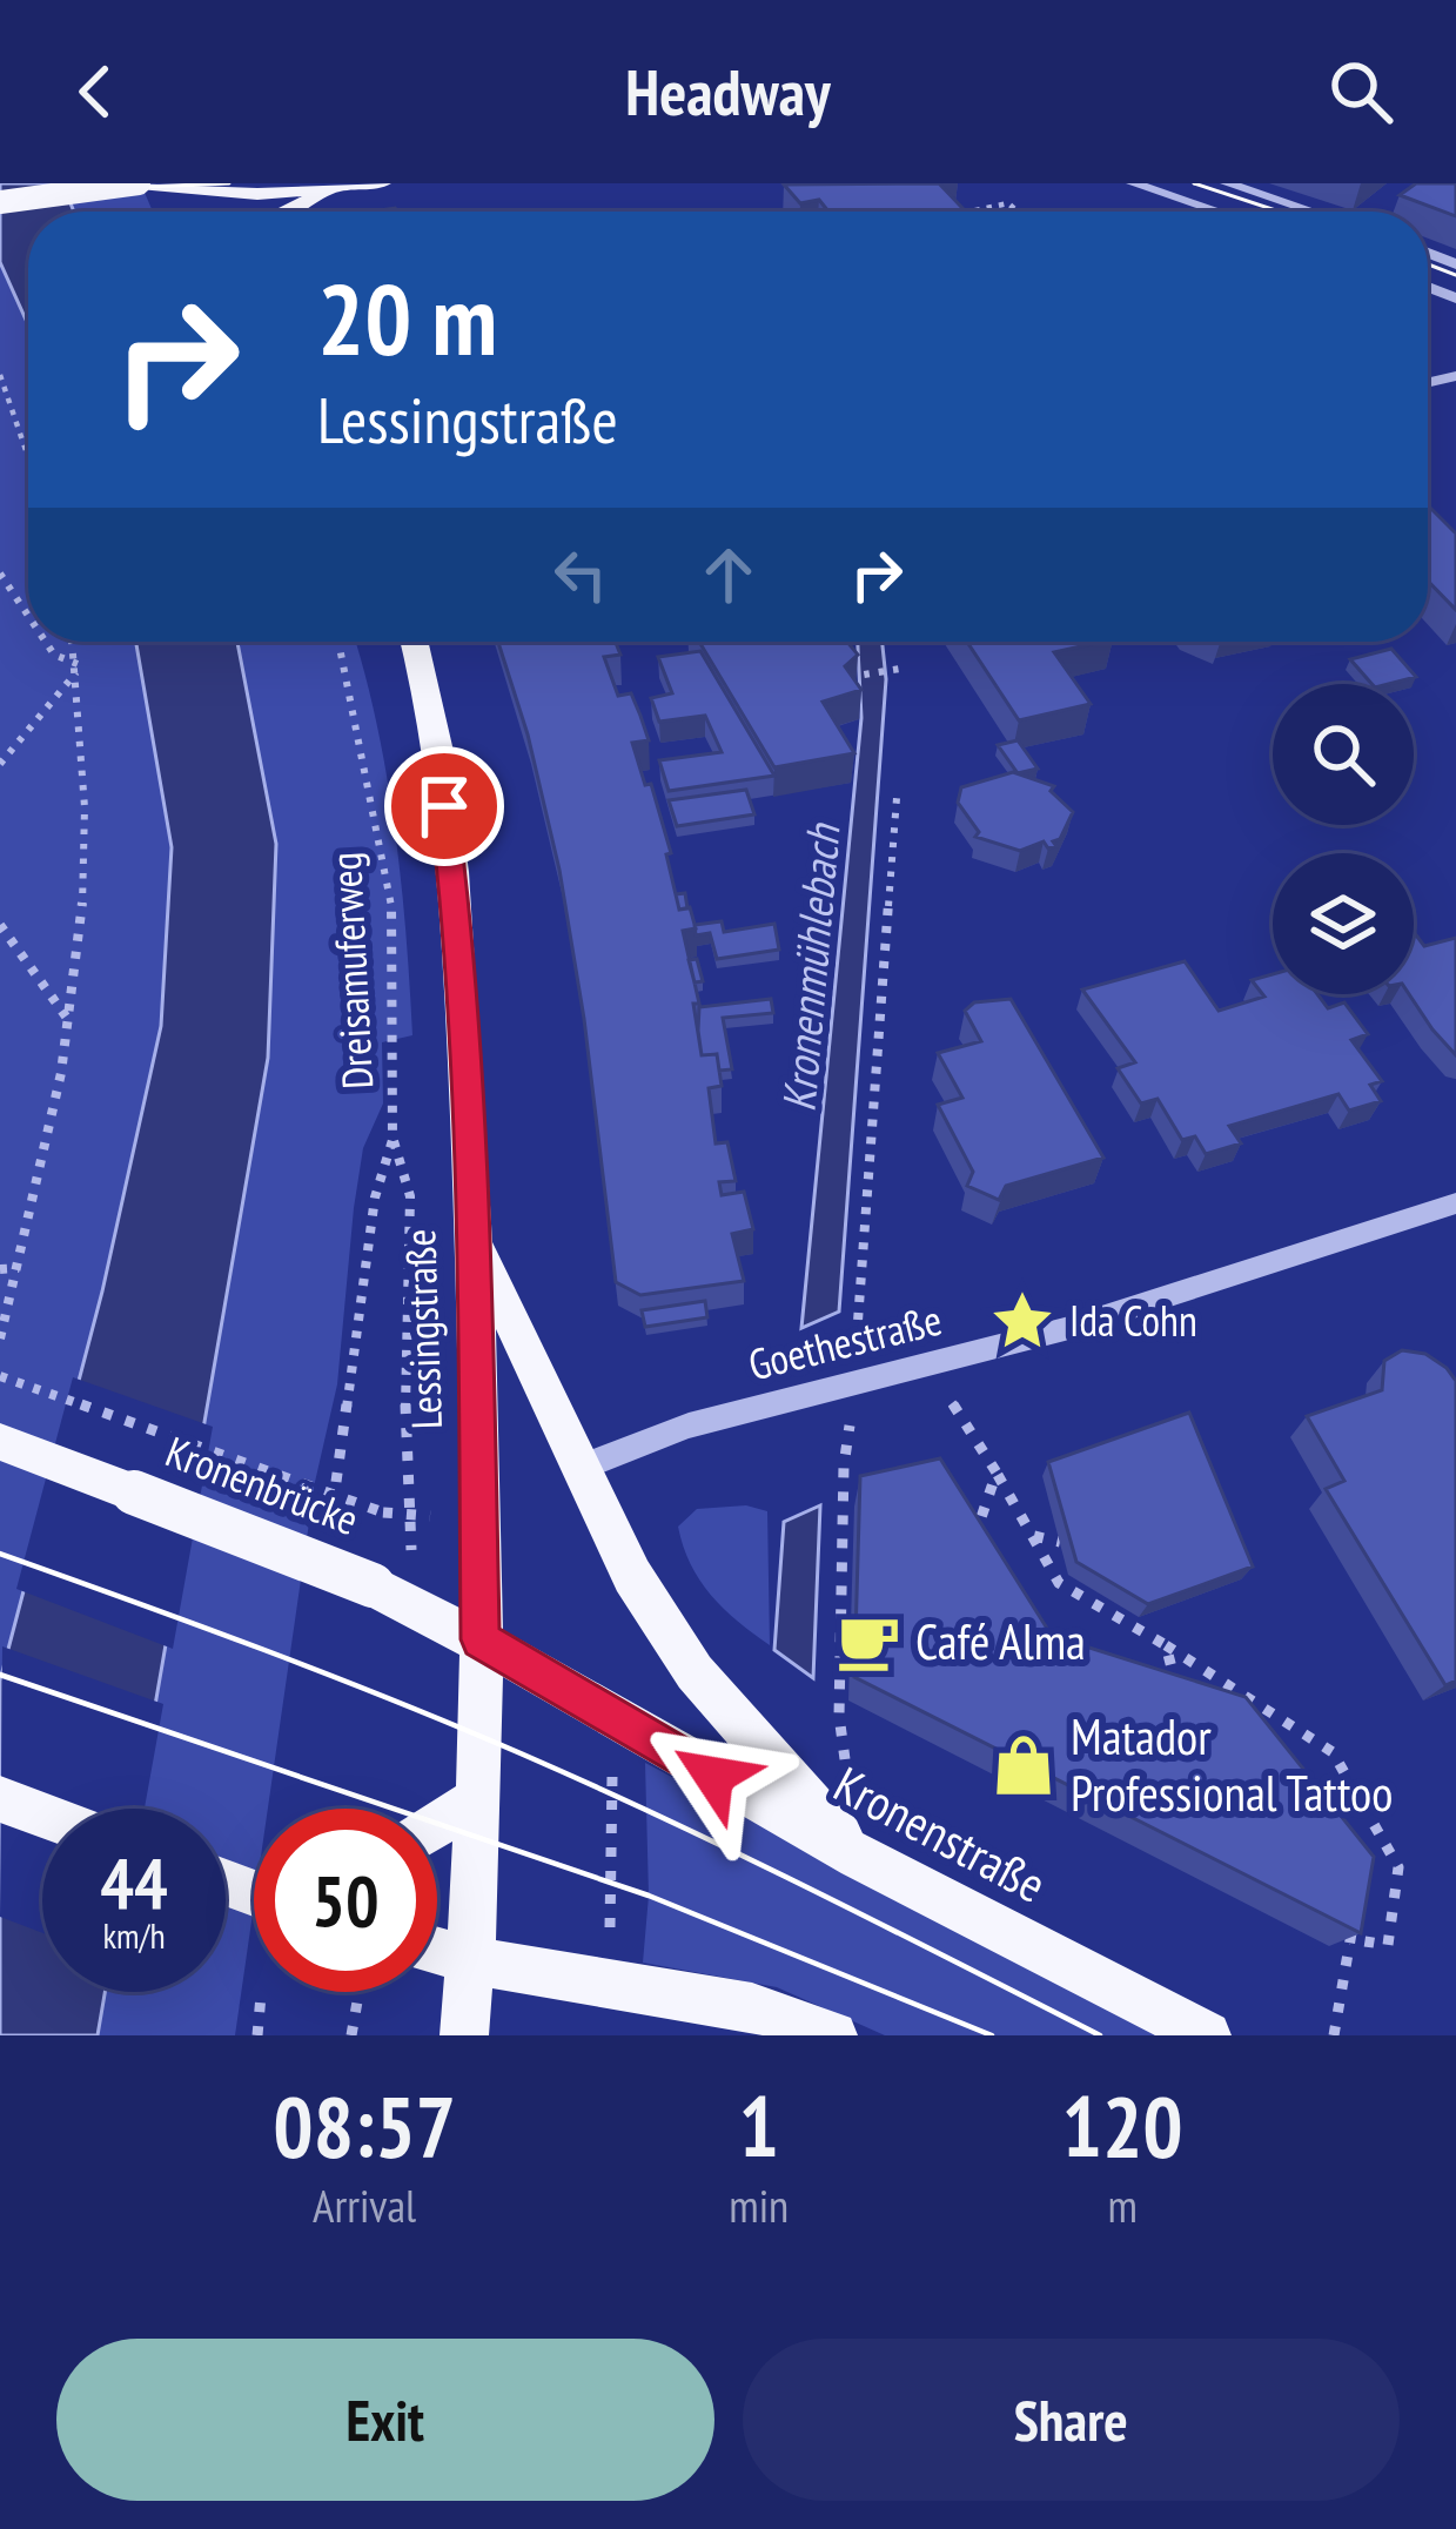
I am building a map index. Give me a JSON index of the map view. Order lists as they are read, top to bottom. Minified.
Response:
{"streets":{"main road":["Lessingstraße","Kronenbrücke","Kronenstraße"],"street":["Goethestraße"],"path":["Dreisamuferweg"]},"crossings":[["Lessingstraße","Kronenbrücke"],["Lessingstraße","Kronenstraße"],["Kronenbrücke","Kronenstraße"]],"water":["Kronenmühlebach"],"places":{"place":["Ida Cohn"],"cafe":["Café Alma"],"shop":["Matador Professional Tattoo"]},"page":{"header":"Headway","turn":["20 m","Lessingstraße"],"speed":"44 km/h","limit":"50","eta":["08:57","Arrival","1","min","120","m"],"buttons":["Exit","Share"]}}
